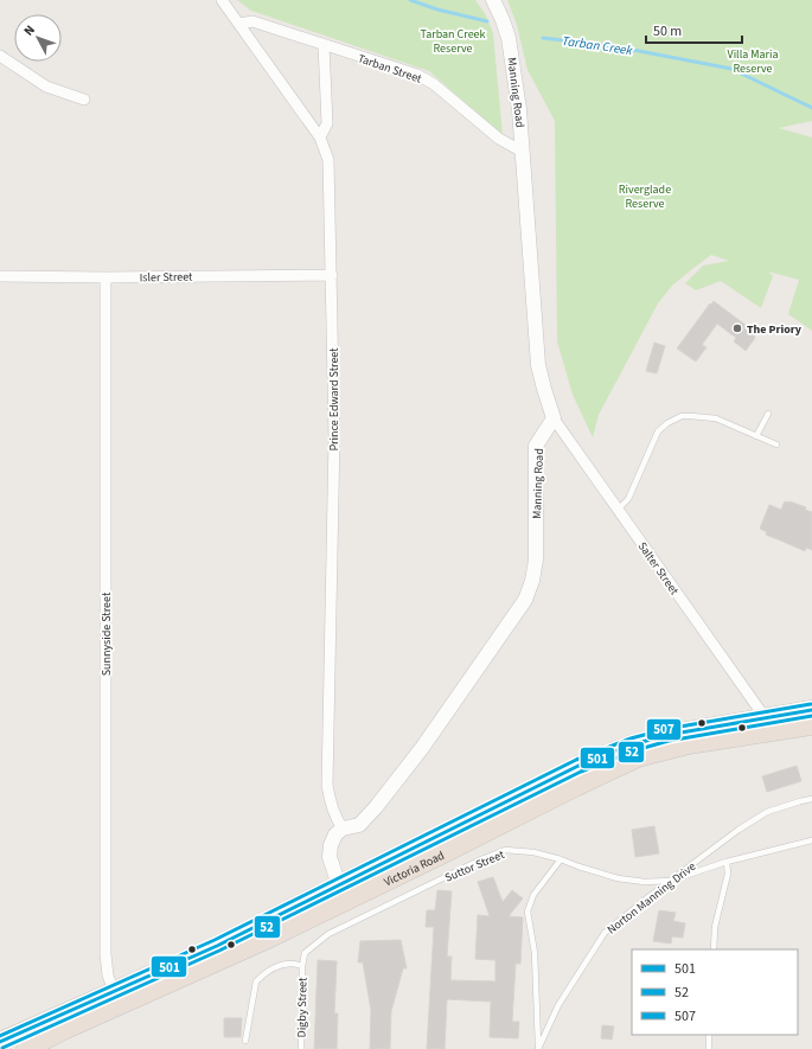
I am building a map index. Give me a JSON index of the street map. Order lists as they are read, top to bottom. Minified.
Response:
{"streets":{"highway":["Victoria Road"],"street":["Tarban Street","Manning Road","Isler Street","Prince Edward Street","Salter Street","Sunnyside Street"],"lane":["Suttor Street","Norton Manning Drive","Digby Street"]},"crossings":[["Tarban Street","Manning Road"],["Tarban Street","Prince Edward Street"],["Manning Road","Prince Edward Street"],["Manning Road","Salter Street"],["Isler Street","Prince Edward Street"],["Isler Street","Sunnyside Street"],["Salter Street","Victoria Road"],["Sunnyside Street","Victoria Road"],["Suttor Street","Norton Manning Drive"],["Suttor Street","Digby Street"]],"water":["Tarban Creek"],"parks":["Tarban Creek Reserve","Villa Maria Reserve","Riverglade Reserve"],"places":["The Priory"],"lines":["transit line 507","transit line 501","transit line 52"],"legend":["501","52","507"],"scale_bar":"50 m","north":"top left"}
